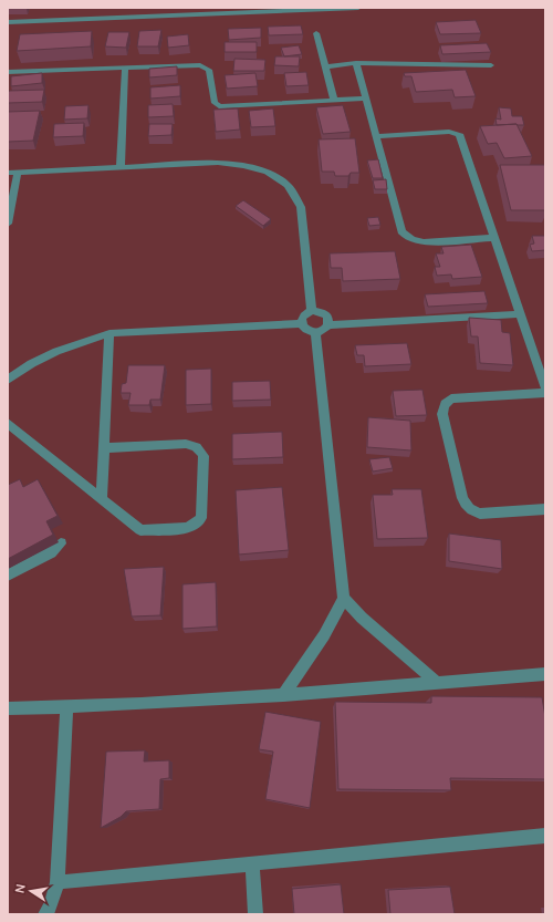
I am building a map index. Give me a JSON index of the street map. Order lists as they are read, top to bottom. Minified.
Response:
{"north":"left"}
